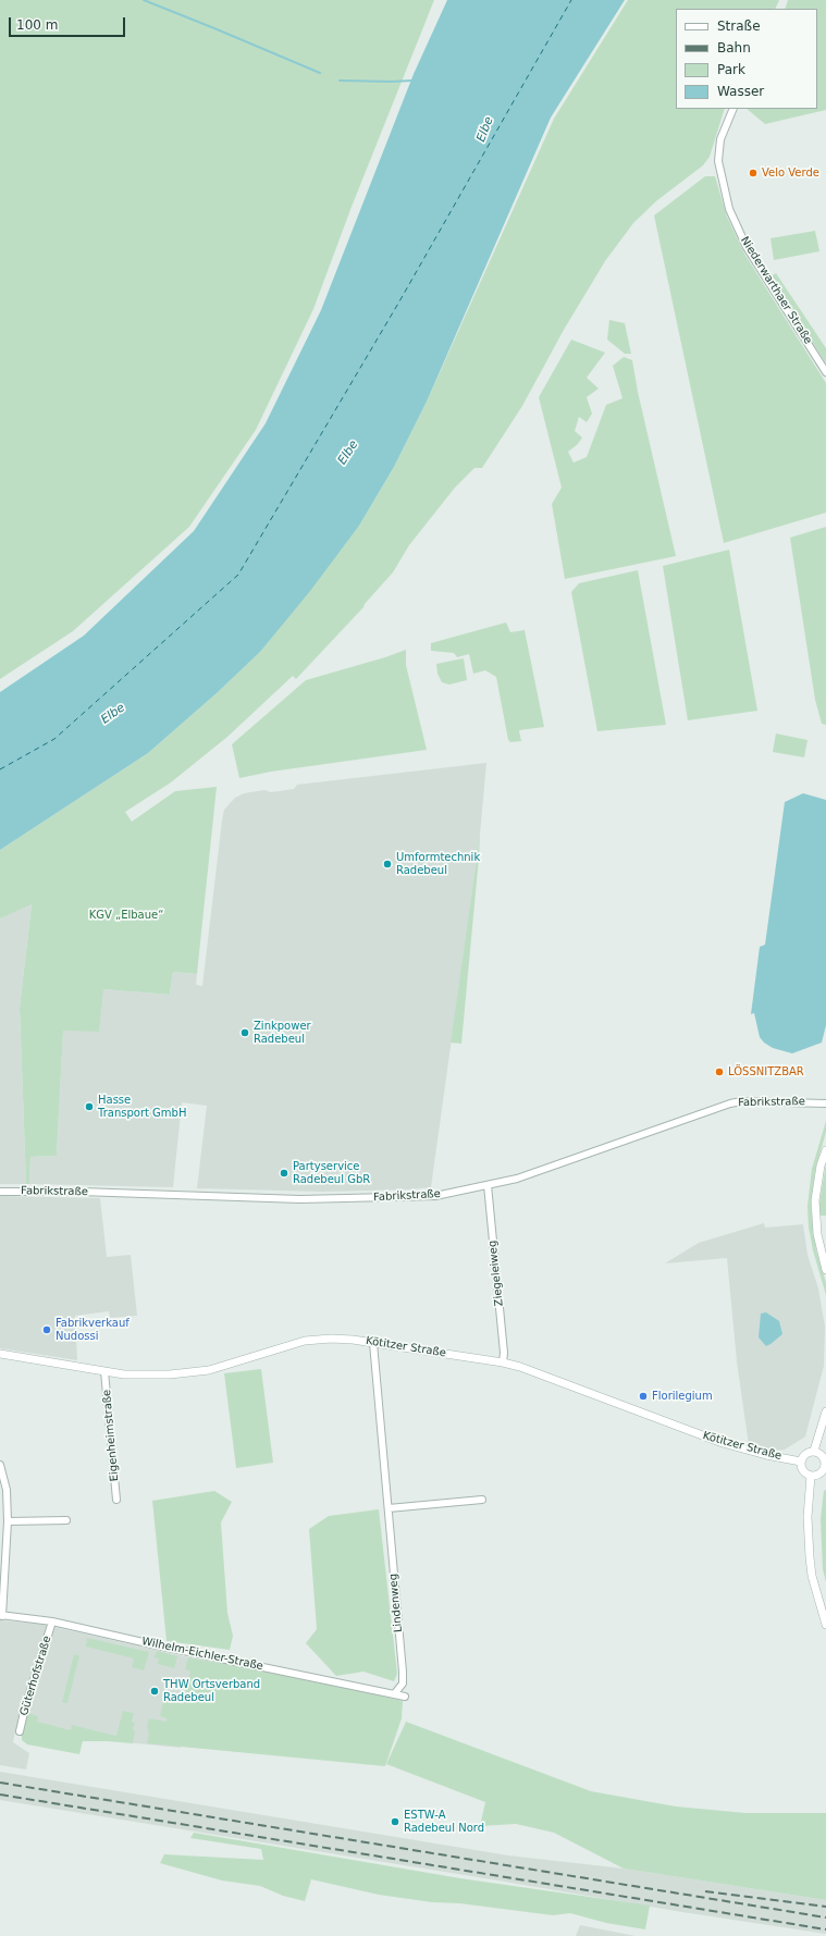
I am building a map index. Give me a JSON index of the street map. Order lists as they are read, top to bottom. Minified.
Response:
{"streets":{"street":["Niederwarthaer Straße","Fabrikstraße","Ziegeleiweg","Kötitzer Straße","Eigenheimstraße","Lindenweg","Wilhelm-Eichler-Straße","Güterhofstraße"]},"crossings":[["Fabrikstraße","Ziegeleiweg"],["Ziegeleiweg","Kötitzer Straße"],["Kötitzer Straße","Eigenheimstraße"],["Kötitzer Straße","Lindenweg"],["Lindenweg","Wilhelm-Eichler-Straße"],["Wilhelm-Eichler-Straße","Güterhofstraße"]],"water":["Elbe"],"parks":["KGV „Elbaue“"],"places":["Velo Verde","Umformtechnik Radebeul","Zinkpower Radebeul","LÖSSNITZBAR","Hasse Transport GmbH","Partyservice Radebeul GbR","Fabrikverkauf Nudossi","Florilegium","THW Ortsverband Radebeul","ESTW-A Radebeul Nord"],"legend":["Straße","Bahn","Park","Wasser"],"scale_bar":"100 m"}
